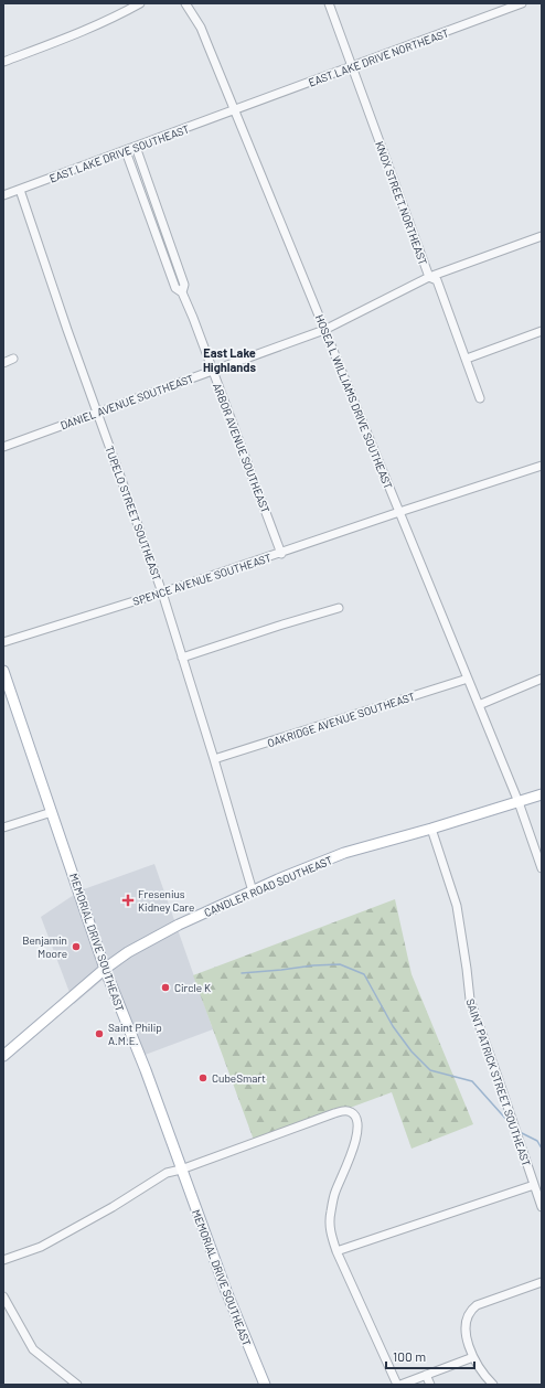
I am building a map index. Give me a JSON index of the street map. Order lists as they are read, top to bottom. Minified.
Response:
{"streets":{"main road":["CANDLER ROAD SOUTHEAST","MEMORIAL DRIVE SOUTHEAST"],"street":["EAST LAKE DRIVE NORTHEAST","EAST LAKE DRIVE SOUTHEAST","KNOX STREET NORTHEAST","DANIEL AVENUE SOUTHEAST","HOSEA L WILLIAMS DRIVE SOUTHEAST","ARBOR AVENUE SOUTHEAST","TUPELO STREET SOUTHEAST","SPENCE AVENUE SOUTHEAST","OAKRIDGE AVENUE SOUTHEAST","SAINT PATRICK STREET SOUTHEAST"]},"crossings":[["EAST LAKE DRIVE NORTHEAST","EAST LAKE DRIVE SOUTHEAST"],["EAST LAKE DRIVE NORTHEAST","KNOX STREET NORTHEAST"],["EAST LAKE DRIVE NORTHEAST","HOSEA L WILLIAMS DRIVE SOUTHEAST"],["EAST LAKE DRIVE SOUTHEAST","HOSEA L WILLIAMS DRIVE SOUTHEAST"],["EAST LAKE DRIVE SOUTHEAST","ARBOR AVENUE SOUTHEAST"],["EAST LAKE DRIVE SOUTHEAST","TUPELO STREET SOUTHEAST"],["KNOX STREET NORTHEAST","DANIEL AVENUE SOUTHEAST"],["DANIEL AVENUE SOUTHEAST","HOSEA L WILLIAMS DRIVE SOUTHEAST"],["DANIEL AVENUE SOUTHEAST","ARBOR AVENUE SOUTHEAST"],["DANIEL AVENUE SOUTHEAST","TUPELO STREET SOUTHEAST"],["HOSEA L WILLIAMS DRIVE SOUTHEAST","SPENCE AVENUE SOUTHEAST"],["HOSEA L WILLIAMS DRIVE SOUTHEAST","OAKRIDGE AVENUE SOUTHEAST"],["HOSEA L WILLIAMS DRIVE SOUTHEAST","CANDLER ROAD SOUTHEAST"],["ARBOR AVENUE SOUTHEAST","SPENCE AVENUE SOUTHEAST"],["TUPELO STREET SOUTHEAST","SPENCE AVENUE SOUTHEAST"],["TUPELO STREET SOUTHEAST","OAKRIDGE AVENUE SOUTHEAST"],["TUPELO STREET SOUTHEAST","CANDLER ROAD SOUTHEAST"],["CANDLER ROAD SOUTHEAST","MEMORIAL DRIVE SOUTHEAST"],["CANDLER ROAD SOUTHEAST","SAINT PATRICK STREET SOUTHEAST"]],"districts":["East Lake Highlands"],"places":{"health":["Fresenius Kidney Care"],"other":["Benjamin Moore","Circle K","Saint Philip A.M.E.","CubeSmart"]},"scale_bar":"100 m"}
